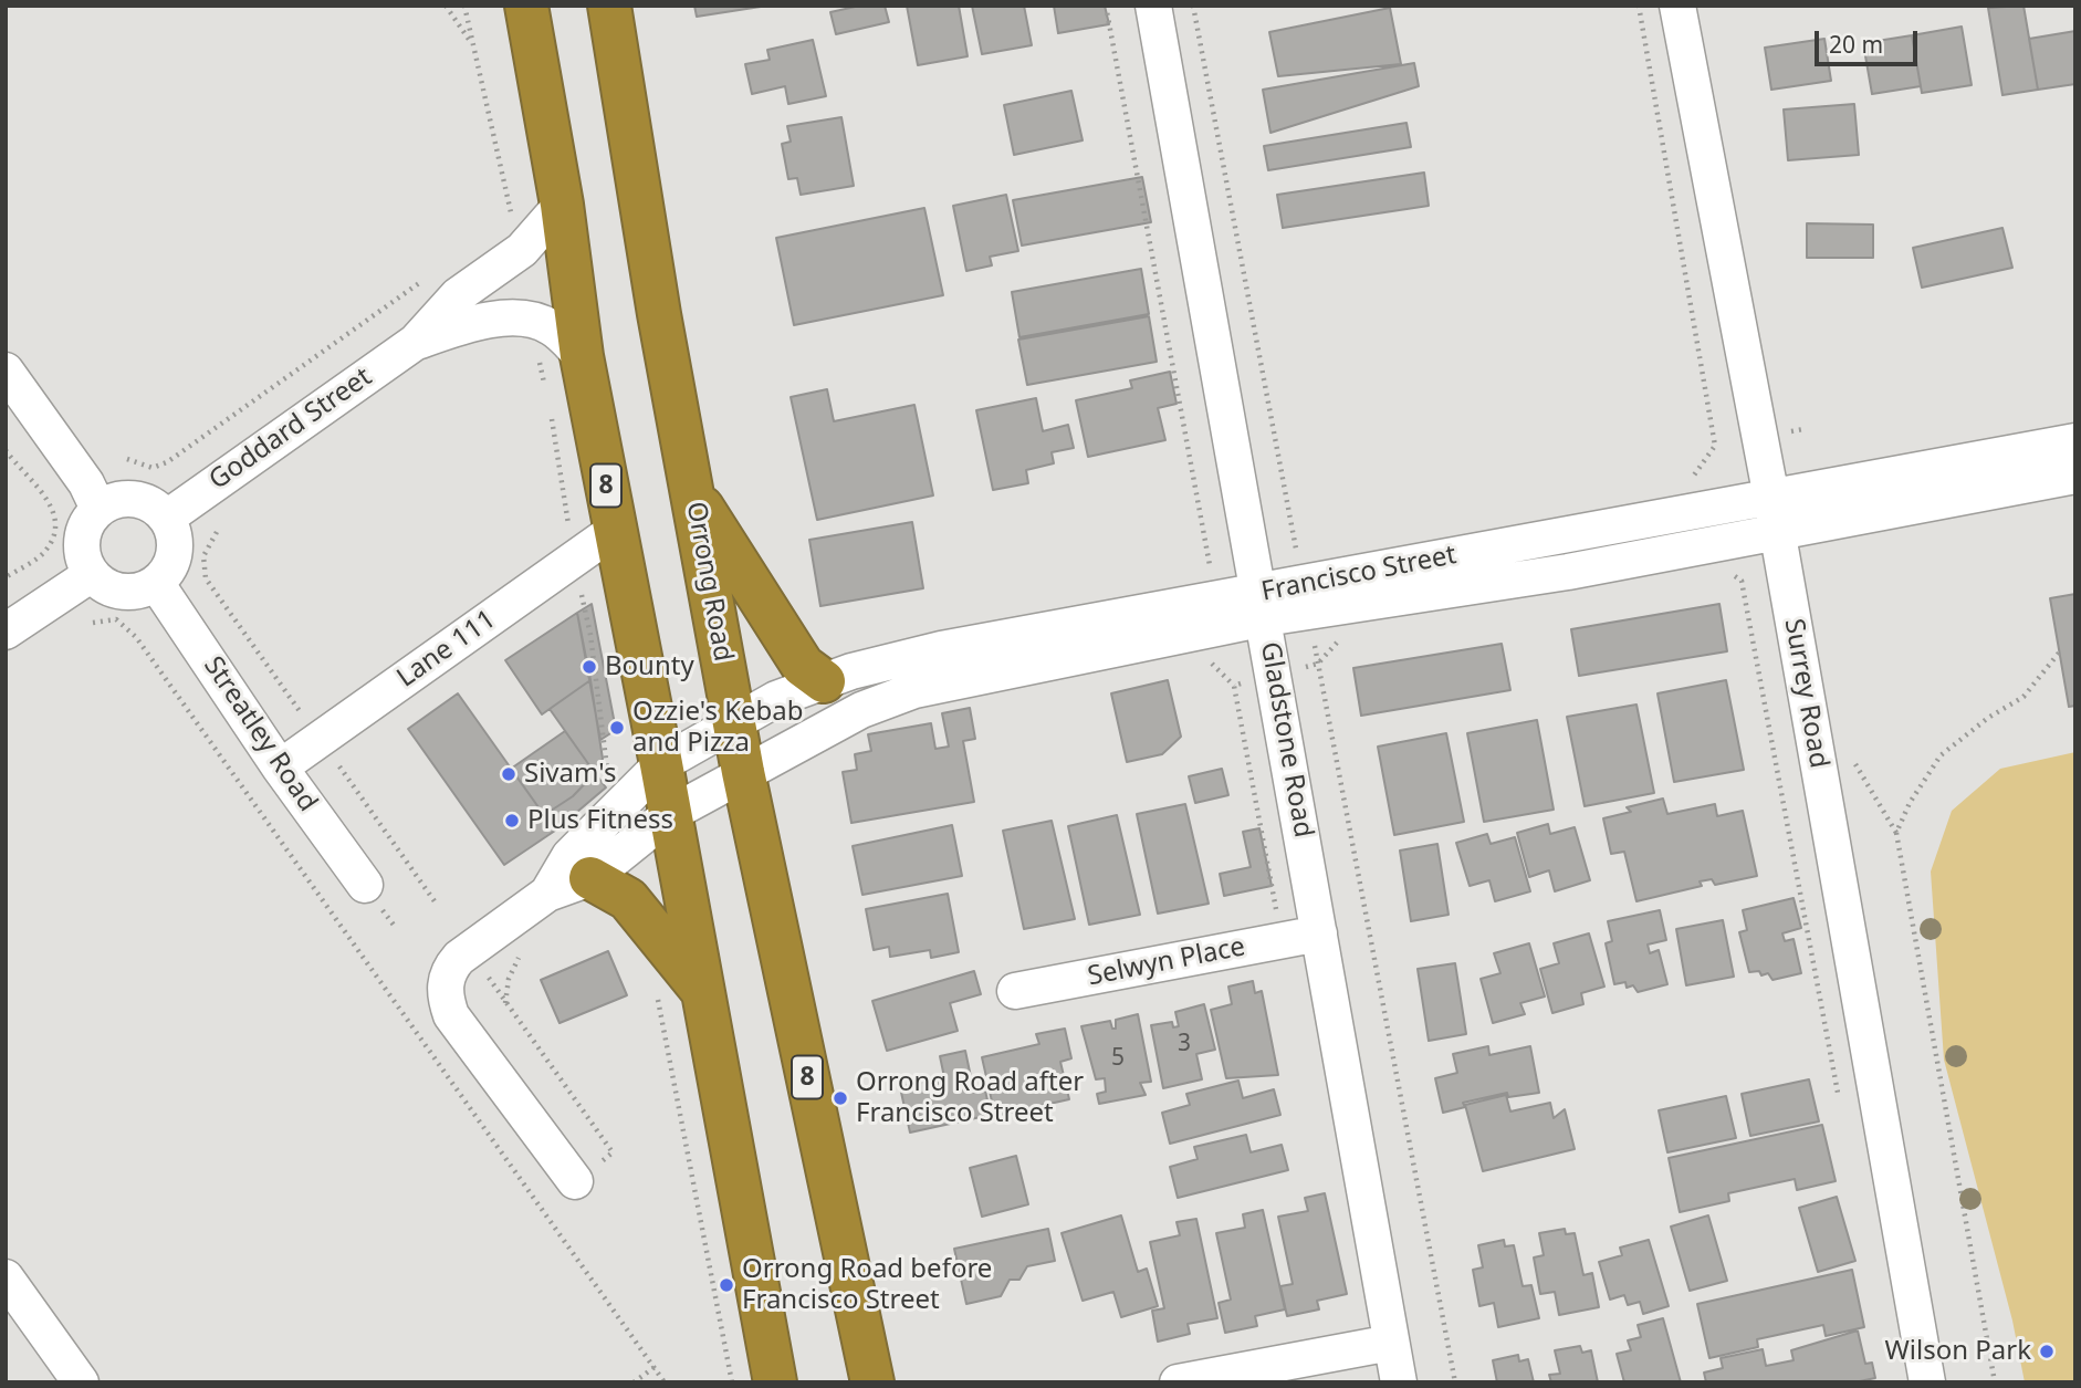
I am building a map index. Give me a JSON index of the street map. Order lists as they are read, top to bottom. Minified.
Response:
{"streets":{"highway":["8","Orrong Road"],"street":["Goddard Street","Francisco Street","Lane 111","Surrey Road","Streatley Road","Gladstone Road","Selwyn Place"]},"crossings":[["Goddard Street","8"],["Goddard Street","Streatley Road"],["8","Francisco Street"],["8","Lane 111"],["Francisco Street","Orrong Road"],["Francisco Street","Surrey Road"],["Francisco Street","Gladstone Road"],["Lane 111","Streatley Road"],["Gladstone Road","Selwyn Place"]],"places":["Bounty","Ozzie's Kebab and Pizza","Sivam's","Plus Fitness","Orrong Road after Francisco Street","Orrong Road before Francisco Street","Wilson Park"],"house_numbers":["3","5"],"scale_bar":"20 m"}
